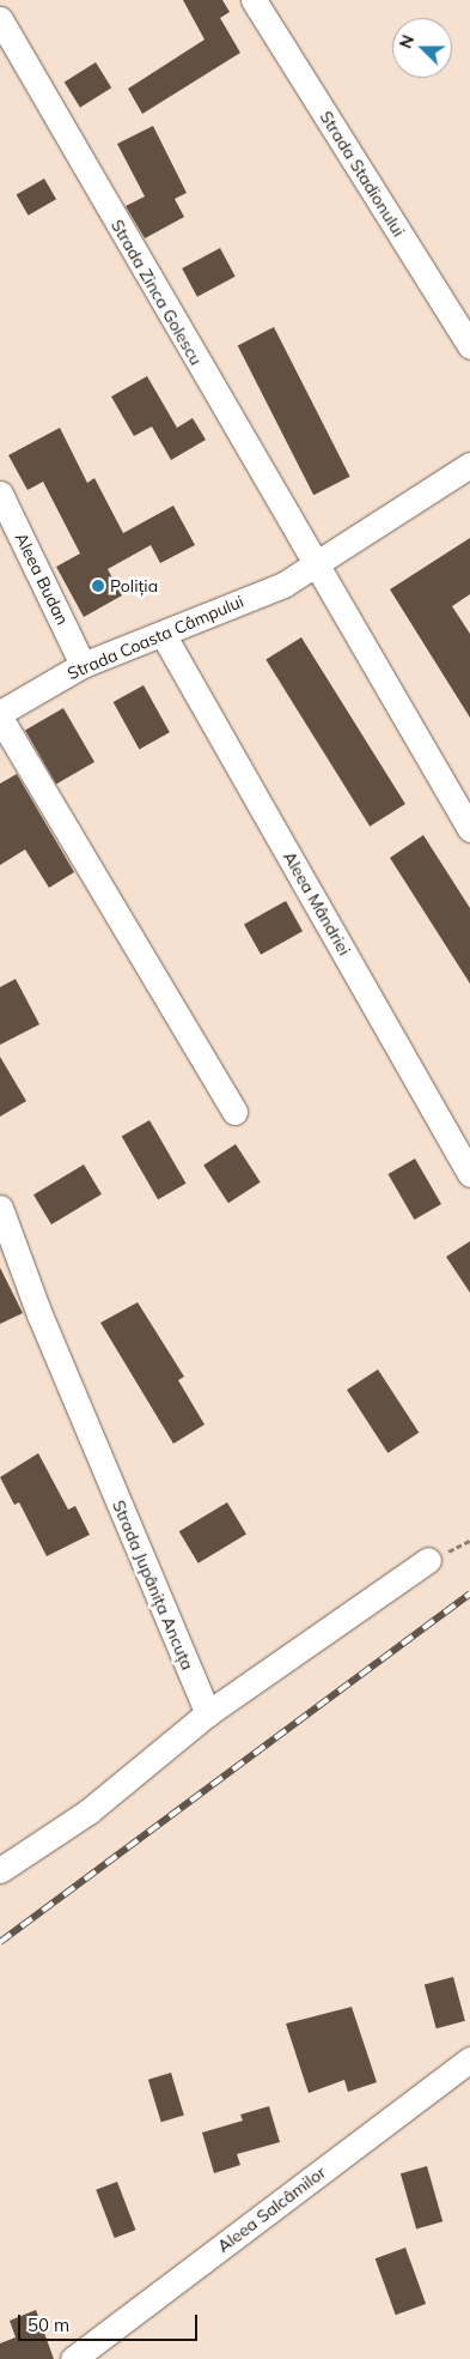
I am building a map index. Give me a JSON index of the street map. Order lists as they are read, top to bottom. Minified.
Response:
{"streets":{"street":["Strada Stadionului","Strada Zinca Golescu","Aleea Budan","Strada Coasta Câmpului","Aleea Mândriei","Strada Jupânița Ancuța","Aleea Salcâmilor"]},"crossings":[["Strada Zinca Golescu","Strada Coasta Câmpului"],["Aleea Budan","Strada Coasta Câmpului"],["Strada Coasta Câmpului","Aleea Mândriei"]],"places":["Poliția"],"scale_bar":"50 m","north":"left"}
